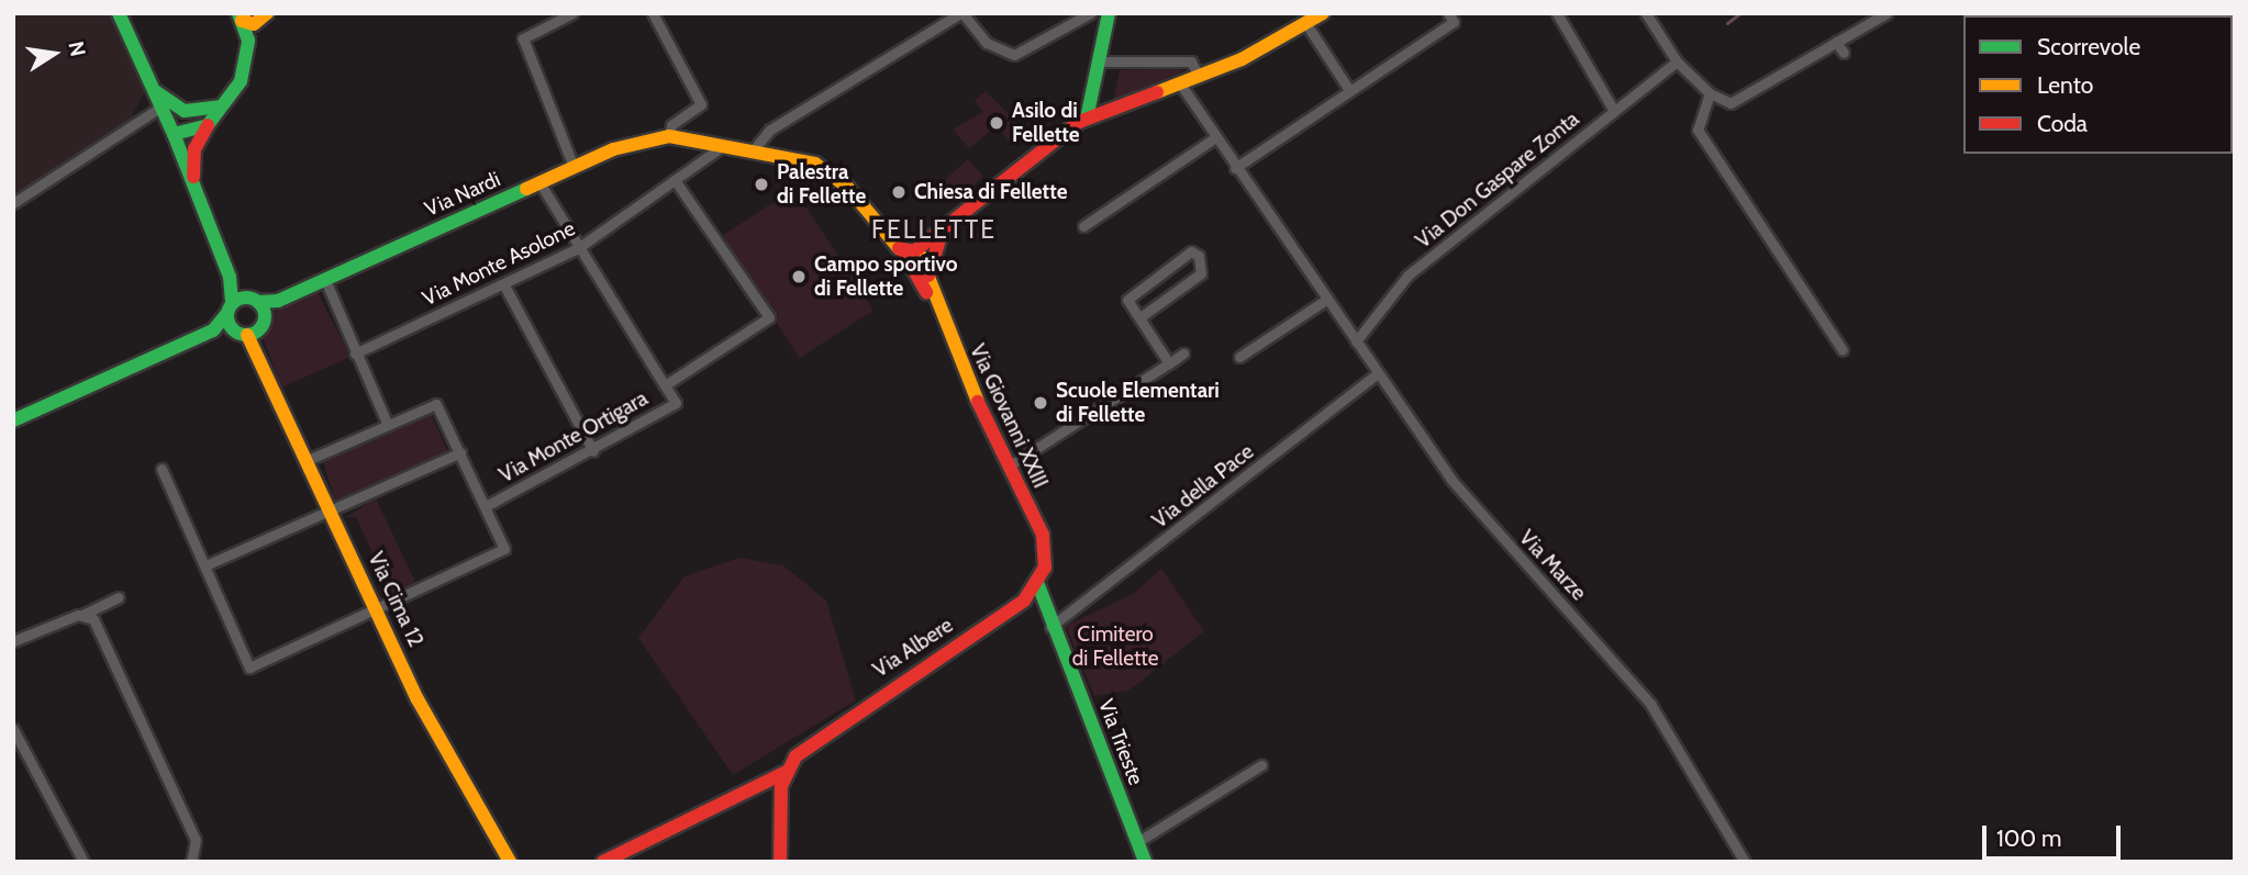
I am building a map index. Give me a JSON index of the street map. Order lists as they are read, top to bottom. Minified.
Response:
{"streets":{"main road":["Via Nardi","Via Giovanni XXIII","Via Cima 12","Via Albere","Via Trieste"],"street":["Via Don Gaspare Zonta","Via Monte Asolone","Via Monte Ortigara","Via della Pace","Via Marze"]},"crossings":[["Via Don Gaspare Zonta","Via Marze"],["Via Nardi","Via Giovanni XXIII"],["Via Monte Asolone","Via Giovanni XXIII"],["Via Monte Asolone","Via Monte Ortigara"],["Via Giovanni XXIII","Via Albere"],["Via della Pace","Via Marze"],["Via della Pace","Via Trieste"],["Via Albere","Via Trieste"]],"districts":["FELLETTE"],"parks":["Cimitero di Fellette"],"places":["Asilo di Fellette","Palestra di Fellette","Chiesa di Fellette","Campo sportivo di Fellette","Scuole Elementari di Fellette"],"legend":["Scorrevole","Lento","Coda"],"scale_bar":"100 m","north":"right"}
